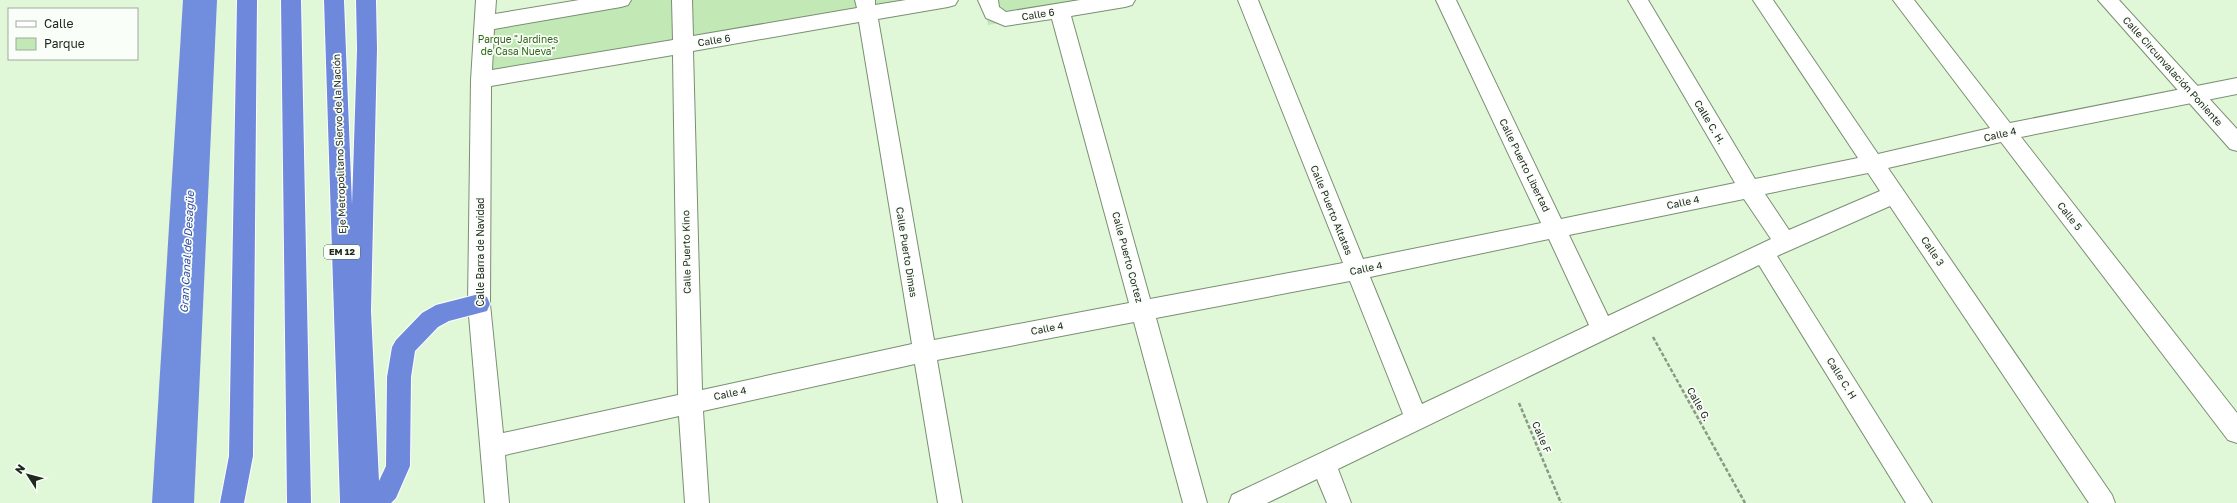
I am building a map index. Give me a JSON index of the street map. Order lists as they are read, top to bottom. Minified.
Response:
{"streets":{"highway":["Eje Metropolitano Siervo de la Nación","EM 12"],"street":["Calle 6","Calle Circunvalación Poniente","Calle C. H.","Calle 4","Calle Puerto Libertad","Calle Puerto Altatas","Calle 5","Calle 3","Calle Barra de Navidad","Calle Puerto Kino","Calle Puerto Dimas","Calle Puerto Cortez","Calle C. H"],"path":["Calle G.","Calle F"]},"crossings":[["Calle 6","Calle Barra de Navidad"],["Calle 6","Calle Puerto Kino"],["Calle 6","Calle Puerto Dimas"],["Calle 6","Calle Puerto Cortez"],["Calle Circunvalación Poniente","Calle 4"],["Calle C. H.","Calle 4"],["Calle 4","Calle Puerto Libertad"],["Calle 4","Calle Puerto Altatas"],["Calle 4","Calle 5"],["Calle 4","Calle 3"],["Calle 4","Calle Barra de Navidad"],["Calle 4","Calle Puerto Kino"],["Calle 4","Calle Puerto Dimas"],["Calle 4","Calle Puerto Cortez"]],"water":["Gran Canal de Desagüe"],"parks":["Parque \"Jardines de Casa Nueva\""],"legend":["Calle","Parque"],"north":"top left"}
